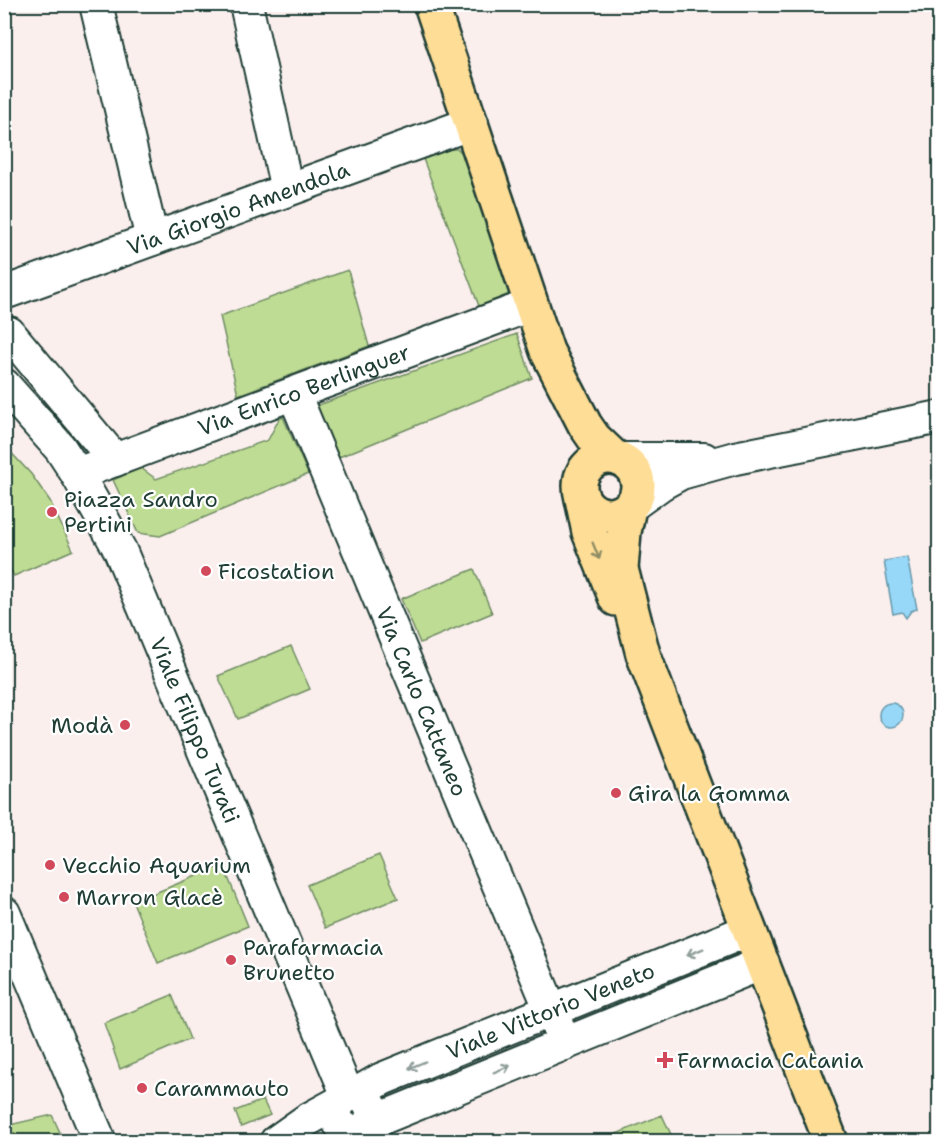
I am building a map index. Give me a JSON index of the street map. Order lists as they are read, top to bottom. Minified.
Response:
{"streets":{"street":["Via Giorgio Amendola","Via Enrico Berlinguer","Via Carlo Cattaneo","Viale Filippo Turati","Viale Vittorio Veneto"]},"crossings":[["Via Enrico Berlinguer","Via Carlo Cattaneo"],["Via Enrico Berlinguer","Viale Filippo Turati"],["Via Carlo Cattaneo","Viale Vittorio Veneto"],["Viale Filippo Turati","Viale Vittorio Veneto"]],"places":{"other":["Piazza Sandro Pertini","Ficostation","Modà","Gira la Gomma","Vecchio Aquarium","Marron Glacè","Parafarmacia Brunetto","Carammauto"],"health":["Farmacia Catania"]}}
